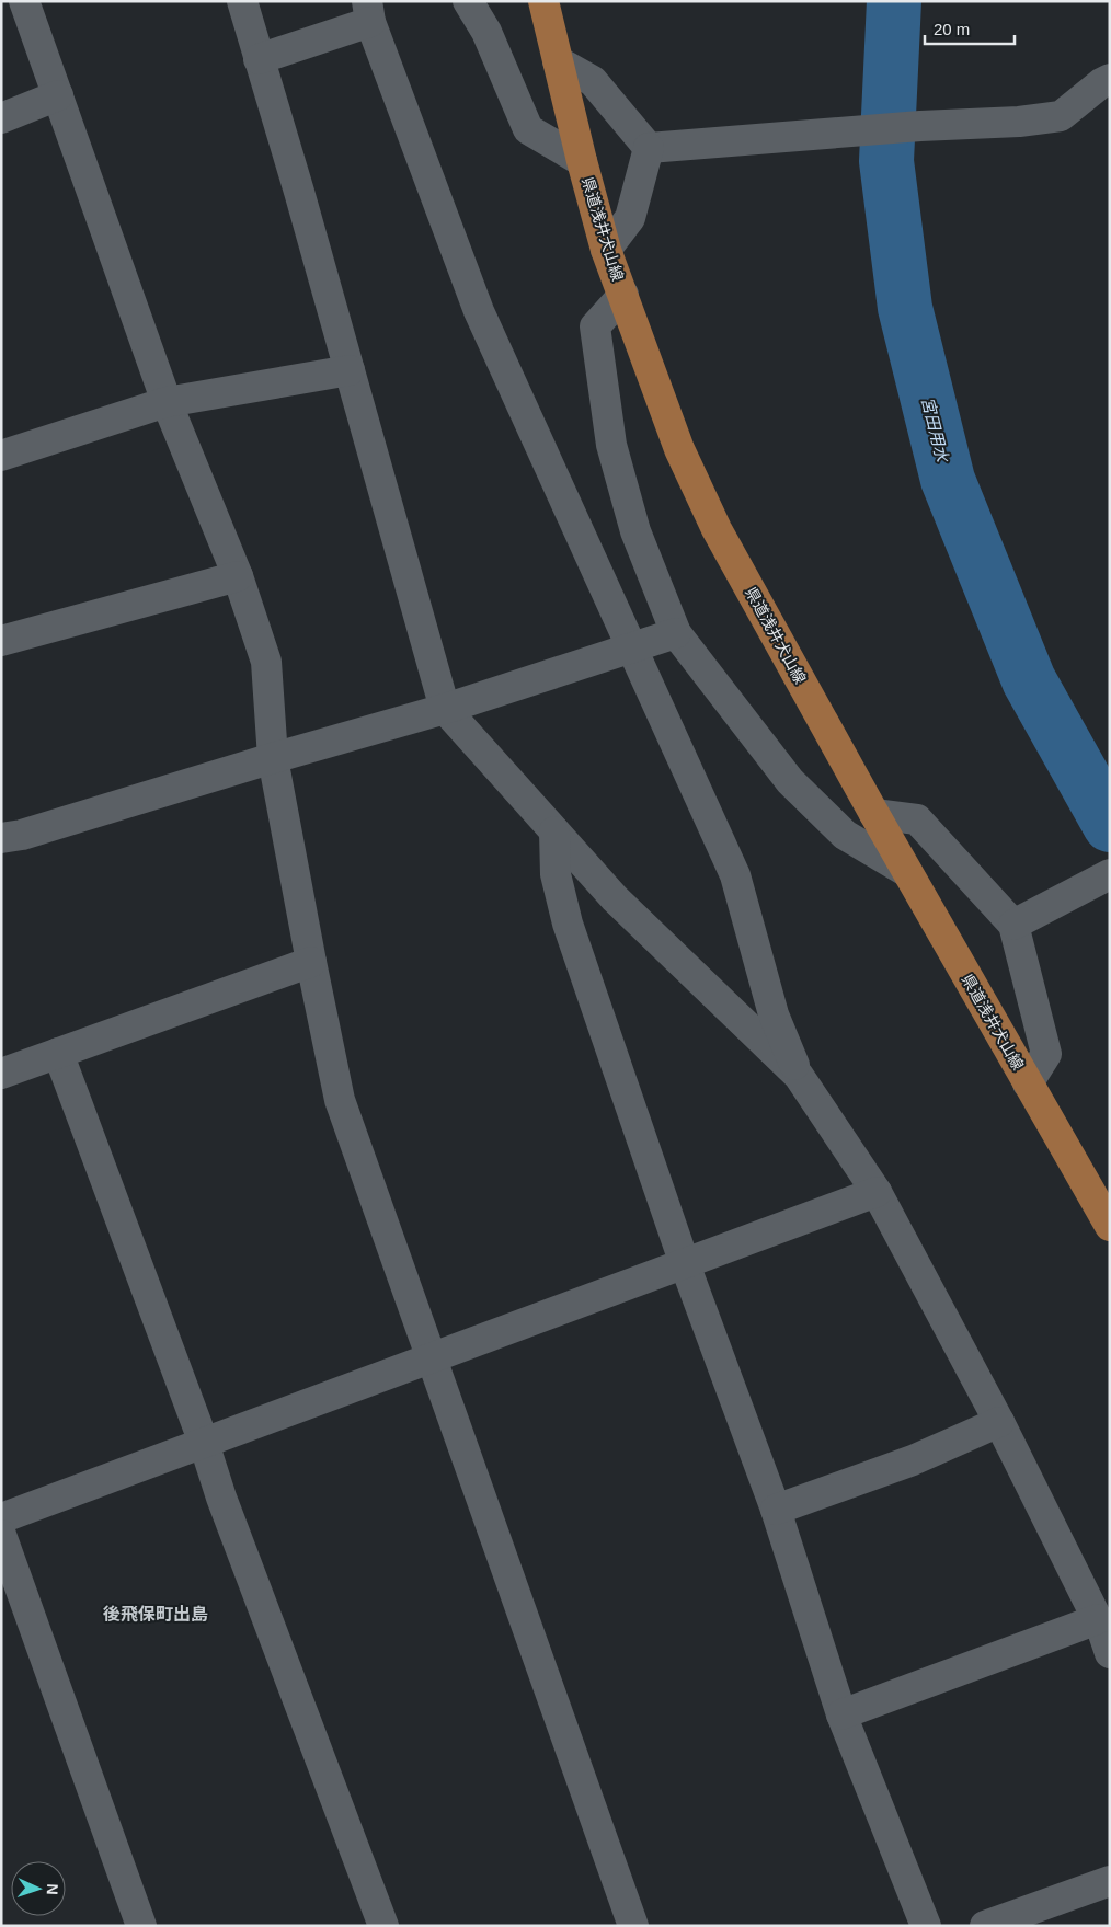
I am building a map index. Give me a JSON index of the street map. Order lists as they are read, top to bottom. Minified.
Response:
{"streets":{"main road":["県道浅井犬山線"]},"districts":["後飛保町出島"],"water":["宮田用水"],"scale_bar":"20 m","north":"right"}
